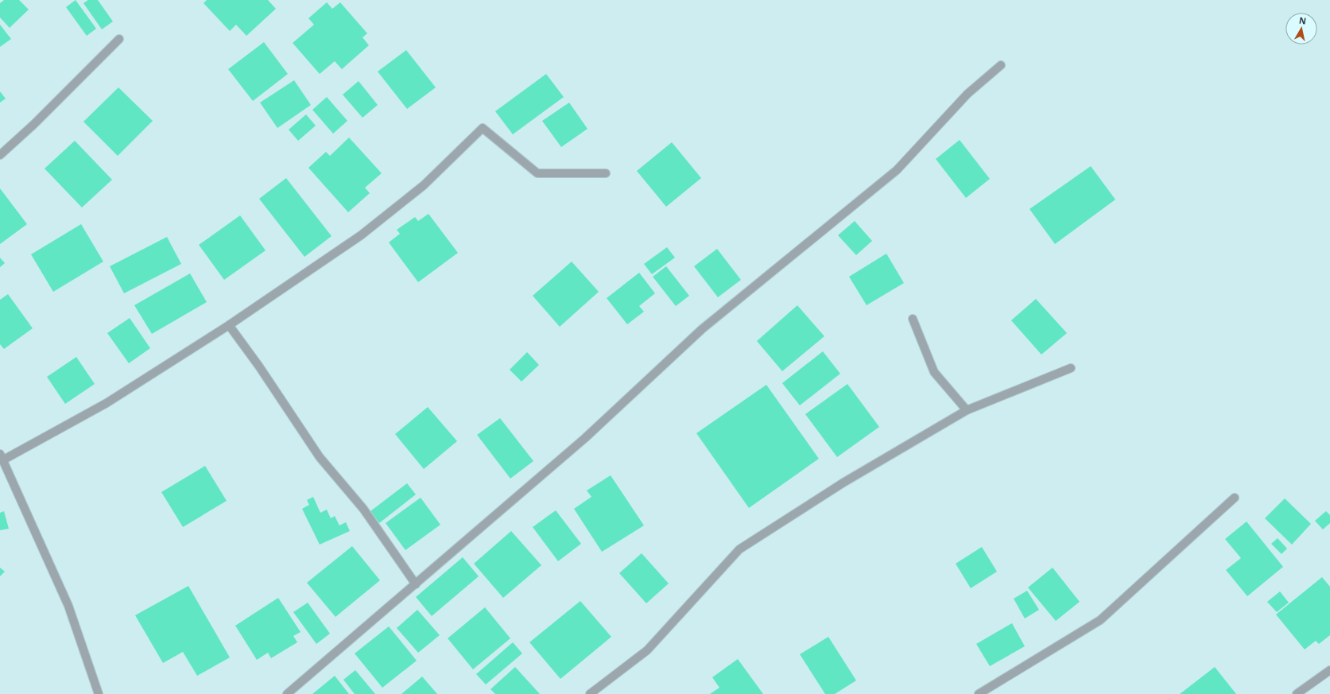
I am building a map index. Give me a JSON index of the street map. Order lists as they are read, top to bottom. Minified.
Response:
{"north":"top"}
